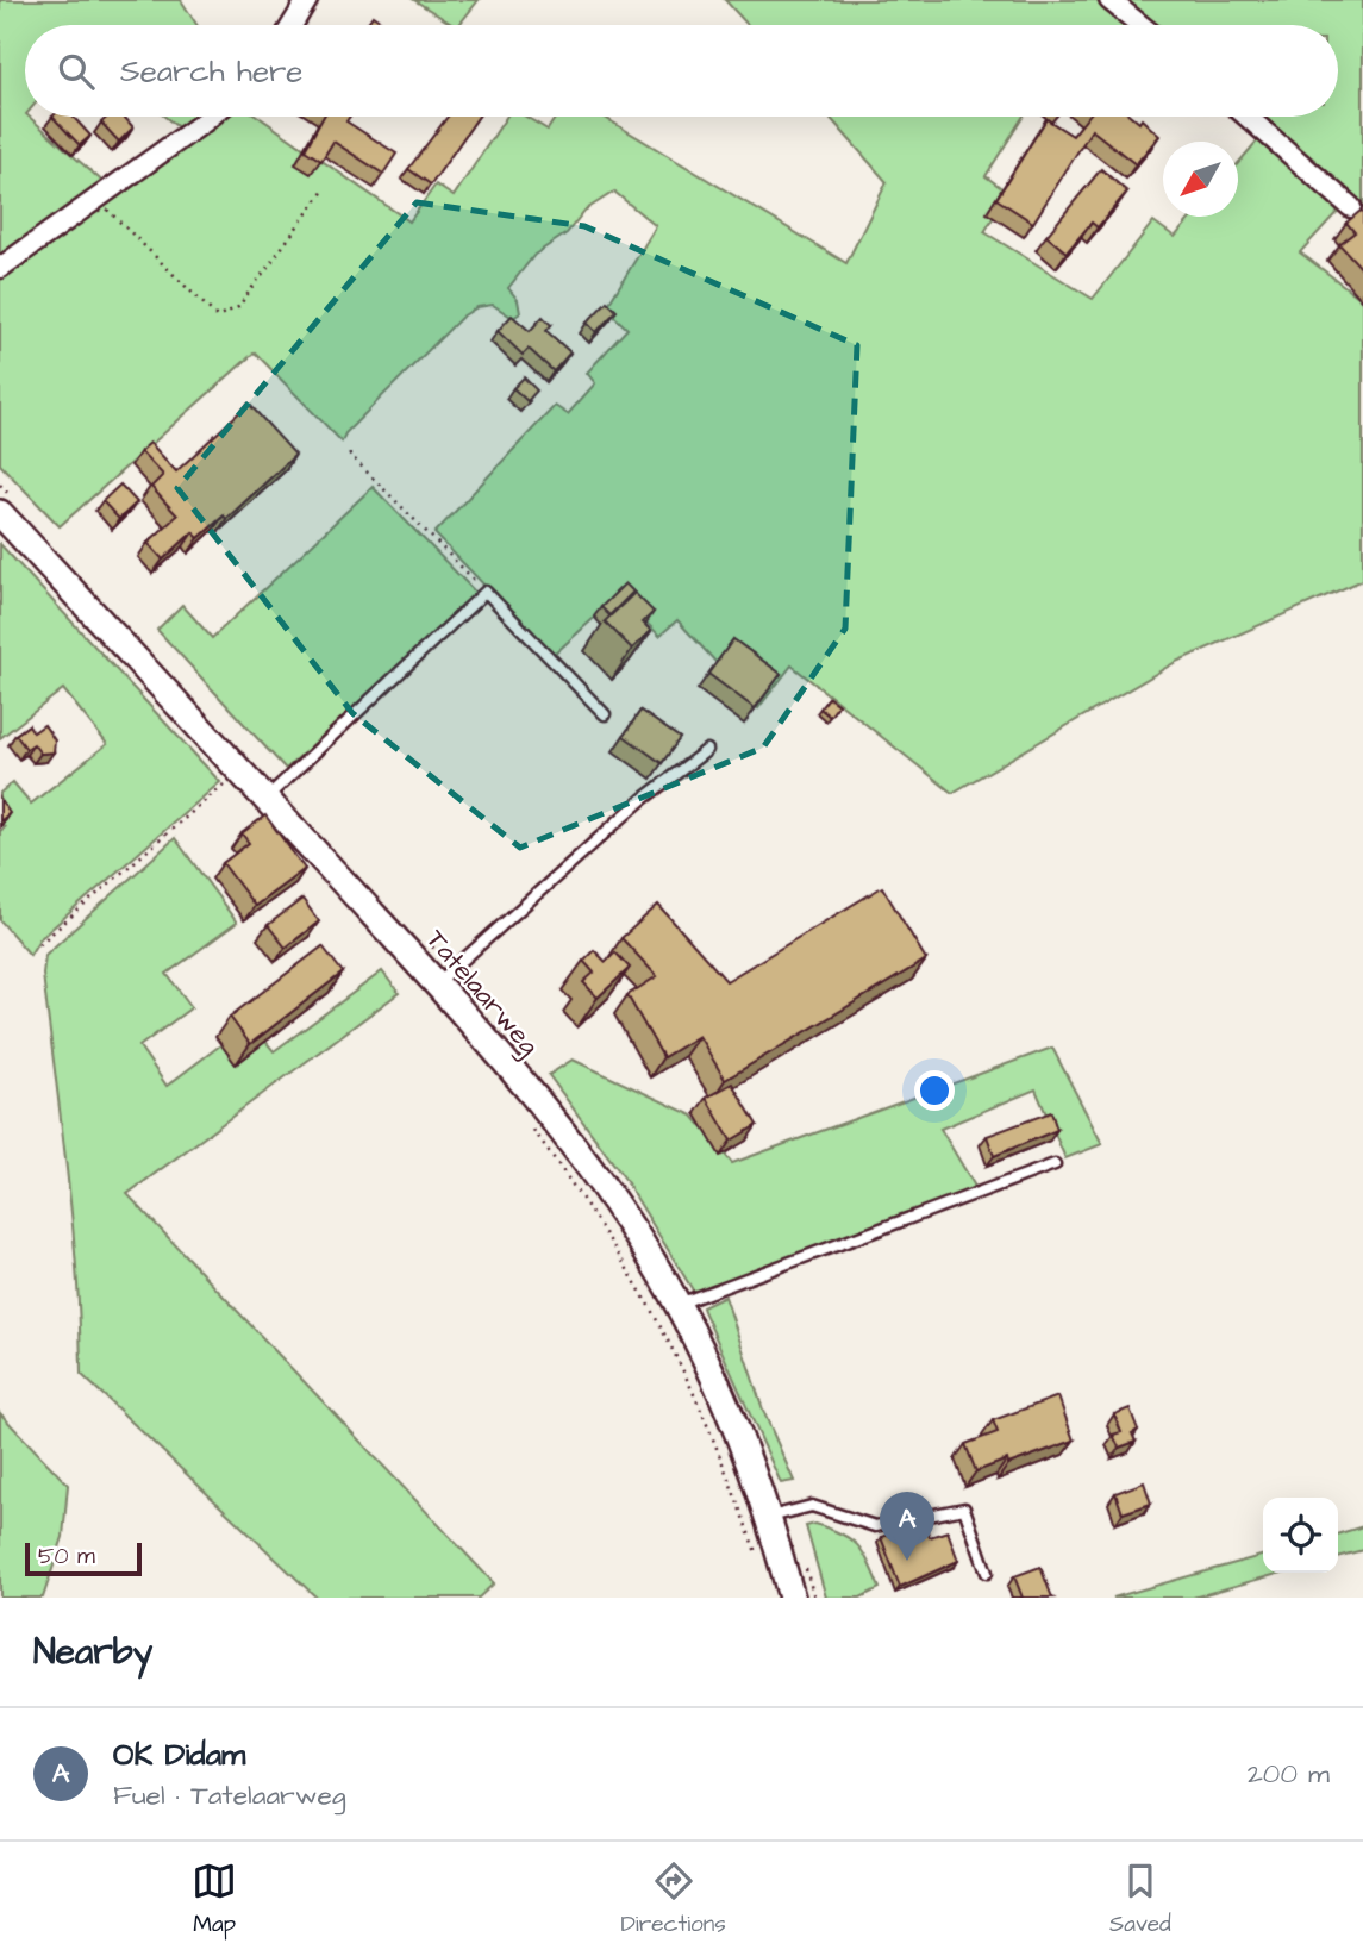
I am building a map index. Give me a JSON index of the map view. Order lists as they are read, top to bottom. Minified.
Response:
{"streets":{"main road":["Tatelaarweg"]},"scale_bar":"50 m","north":"bottom left","page":{"search":"Search here","pins":"A","scale":"50 m","heading":"Nearby","list":[{"mark":"A","name":"OK Didam","note":"Fuel · Tatelaarweg","value":"200 m"}],"nav":["Map","Directions","Saved"]}}
